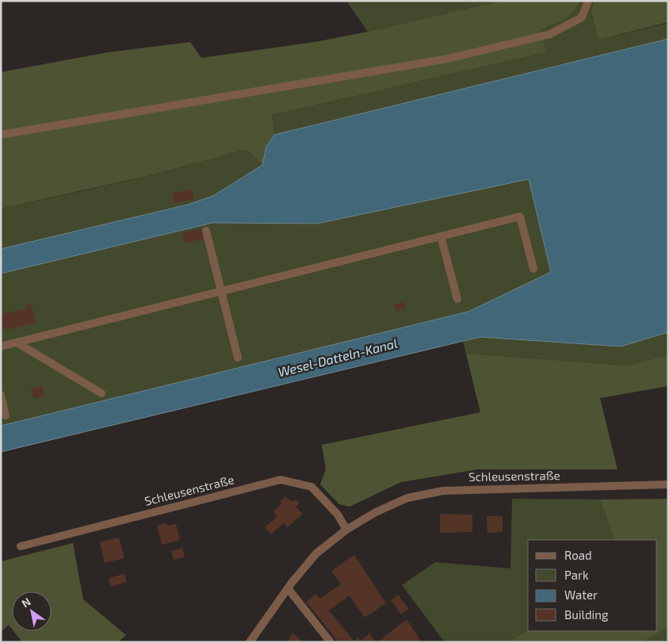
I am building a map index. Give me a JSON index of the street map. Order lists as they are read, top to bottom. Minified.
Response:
{"streets":{"street":["Schleusenstraße"]},"water":["Wesel-Datteln-Kanal"],"legend":["Road","Park","Water","Building"],"north":"top left"}
